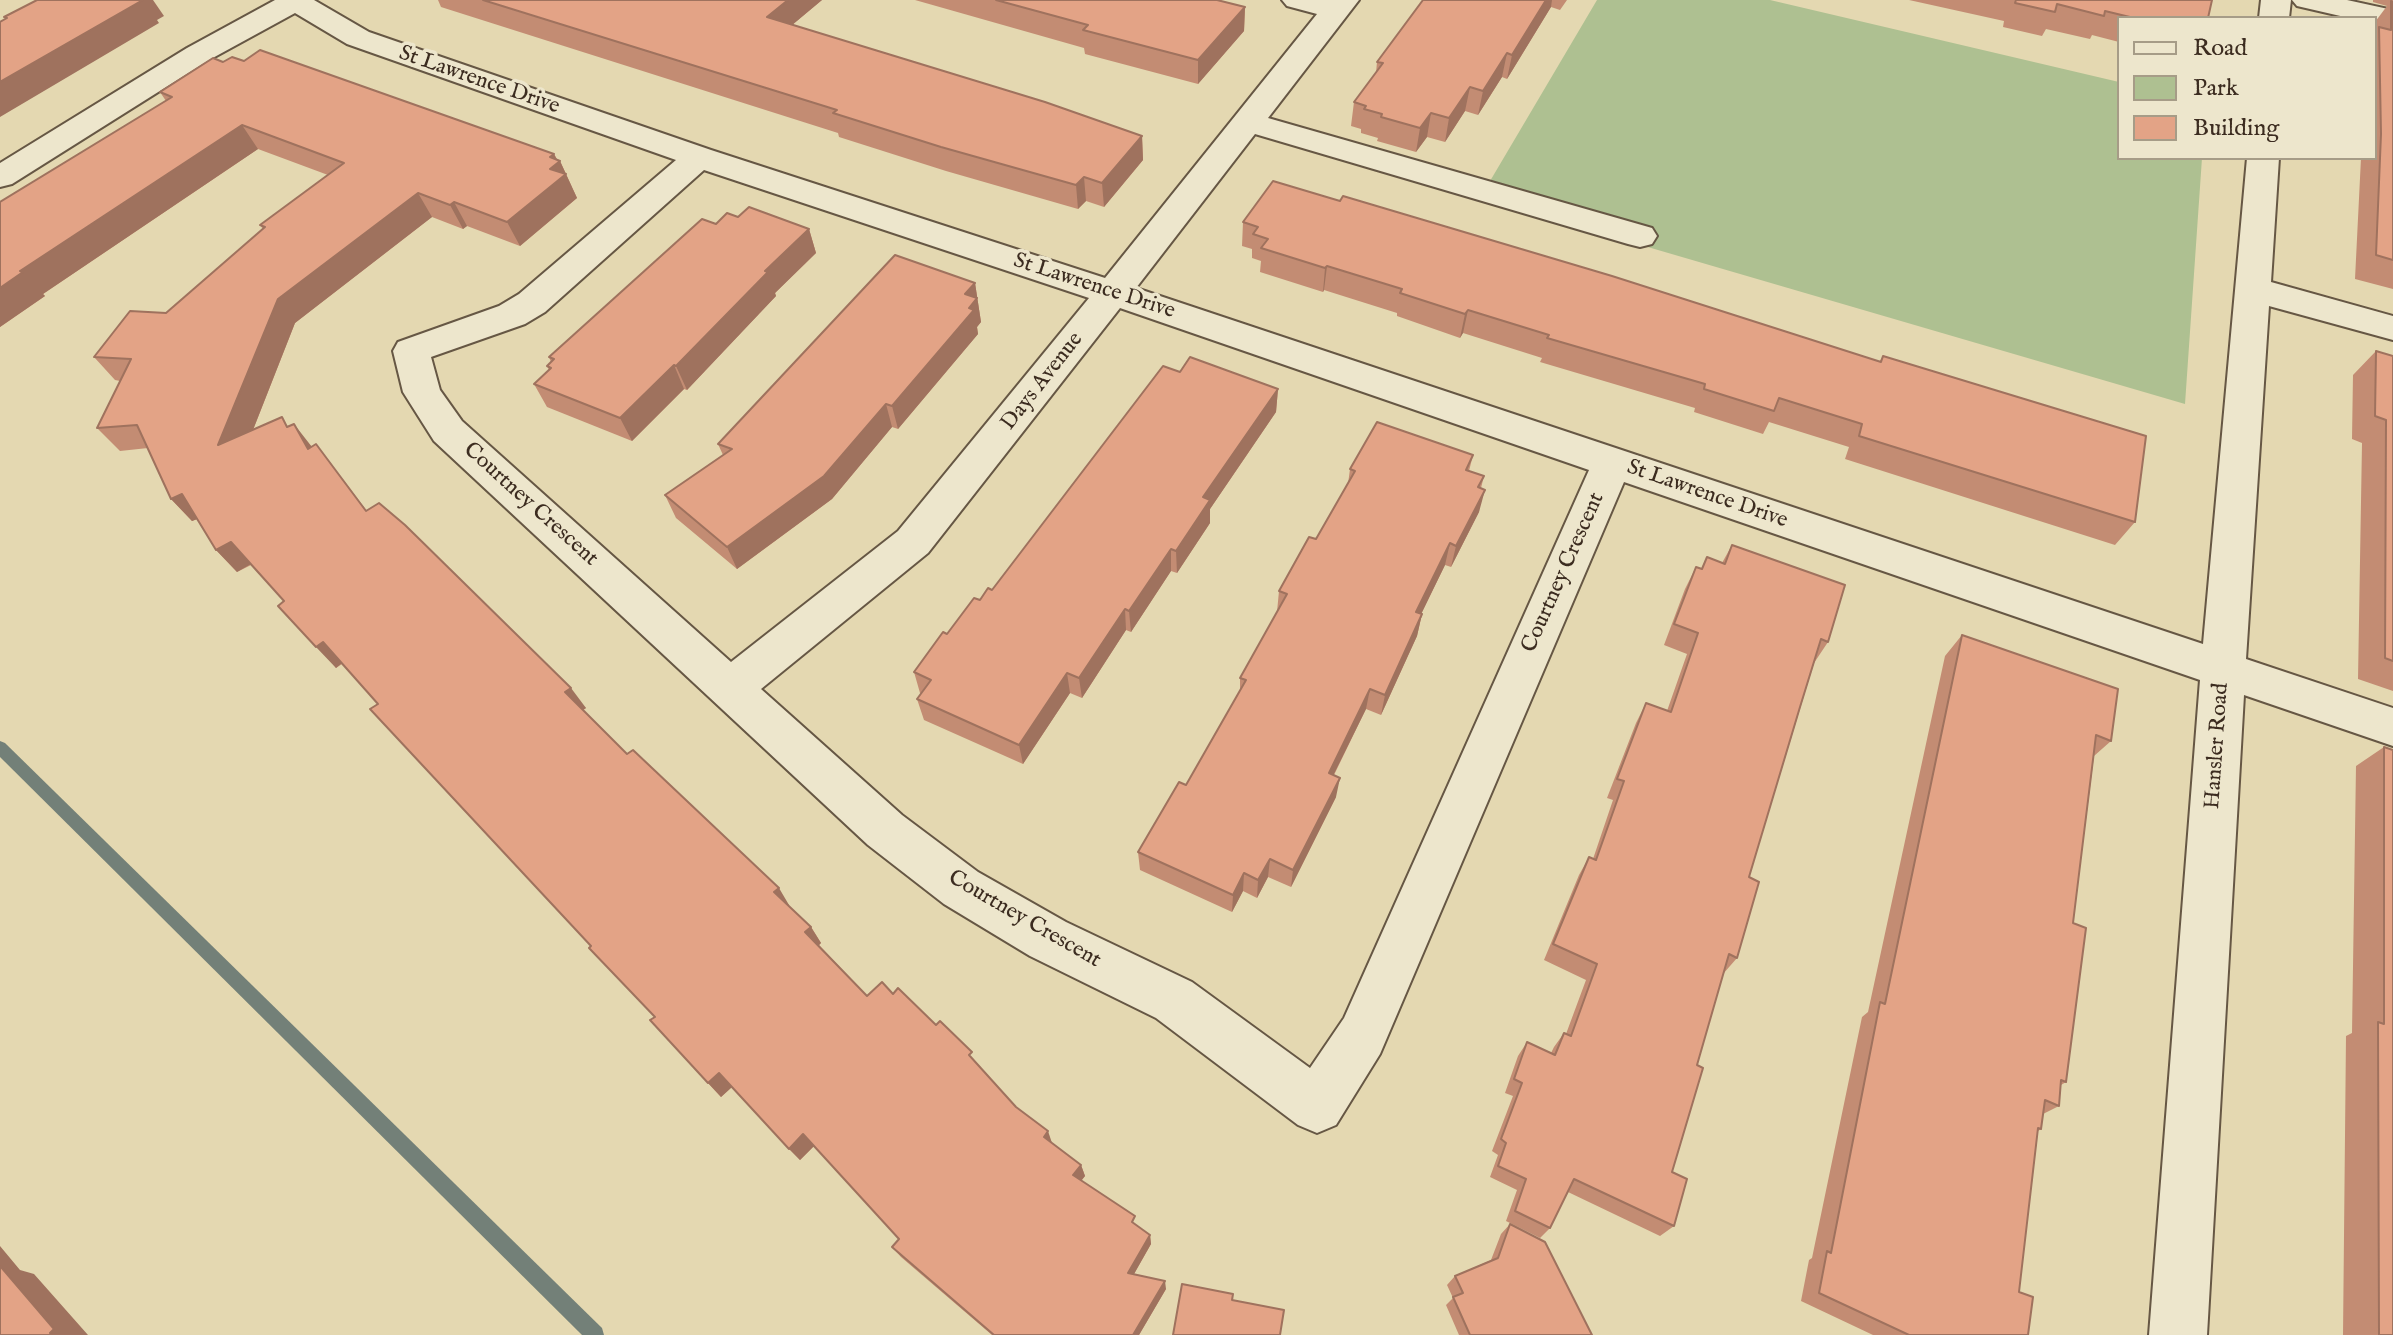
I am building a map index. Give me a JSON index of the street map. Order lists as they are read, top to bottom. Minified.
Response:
{"streets":{"street":["St Lawrence Drive","Days Avenue","Courtney Crescent","Hansler Road"]},"crossings":[["St Lawrence Drive","Days Avenue"],["St Lawrence Drive","Courtney Crescent"],["St Lawrence Drive","Hansler Road"],["Days Avenue","Courtney Crescent"]],"legend":["Road","Park","Building"]}
